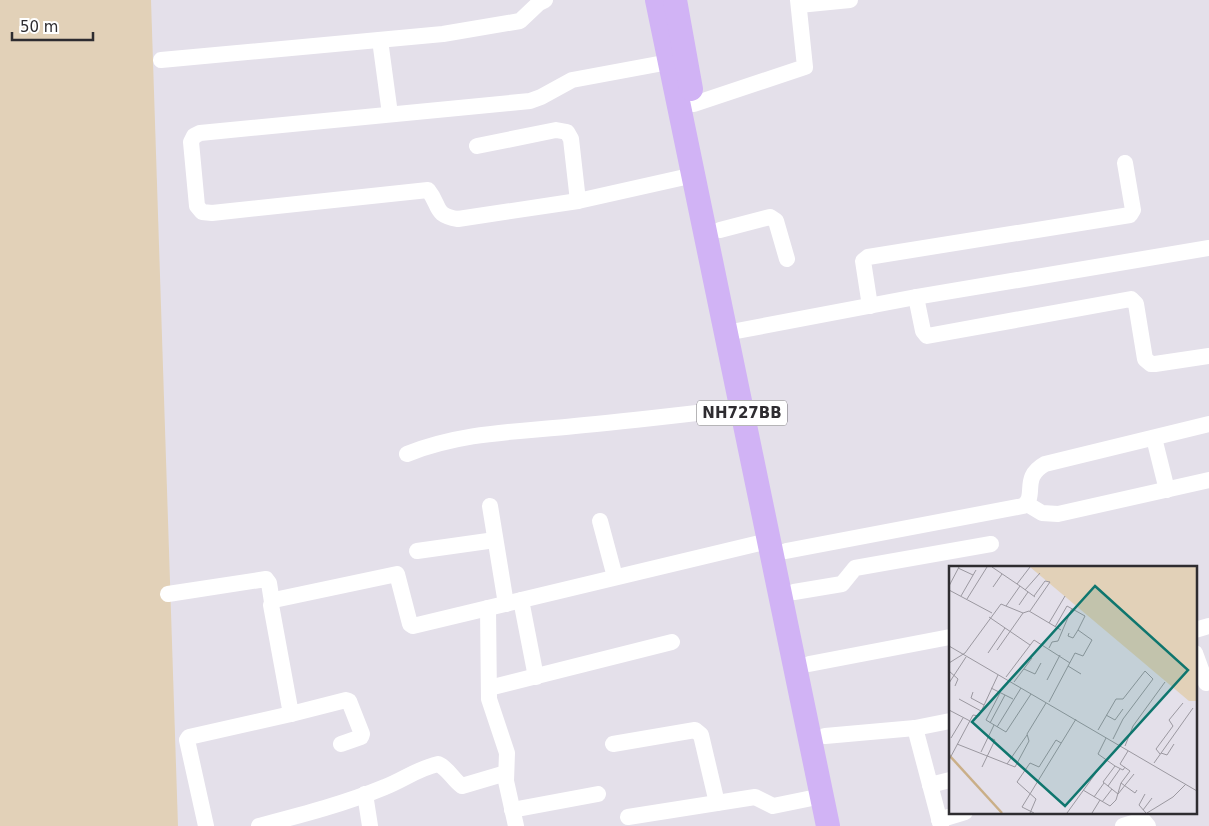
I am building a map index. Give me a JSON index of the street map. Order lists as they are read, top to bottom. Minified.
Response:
{"streets":{"highway":["NH727BB"]},"scale_bar":"50 m"}
